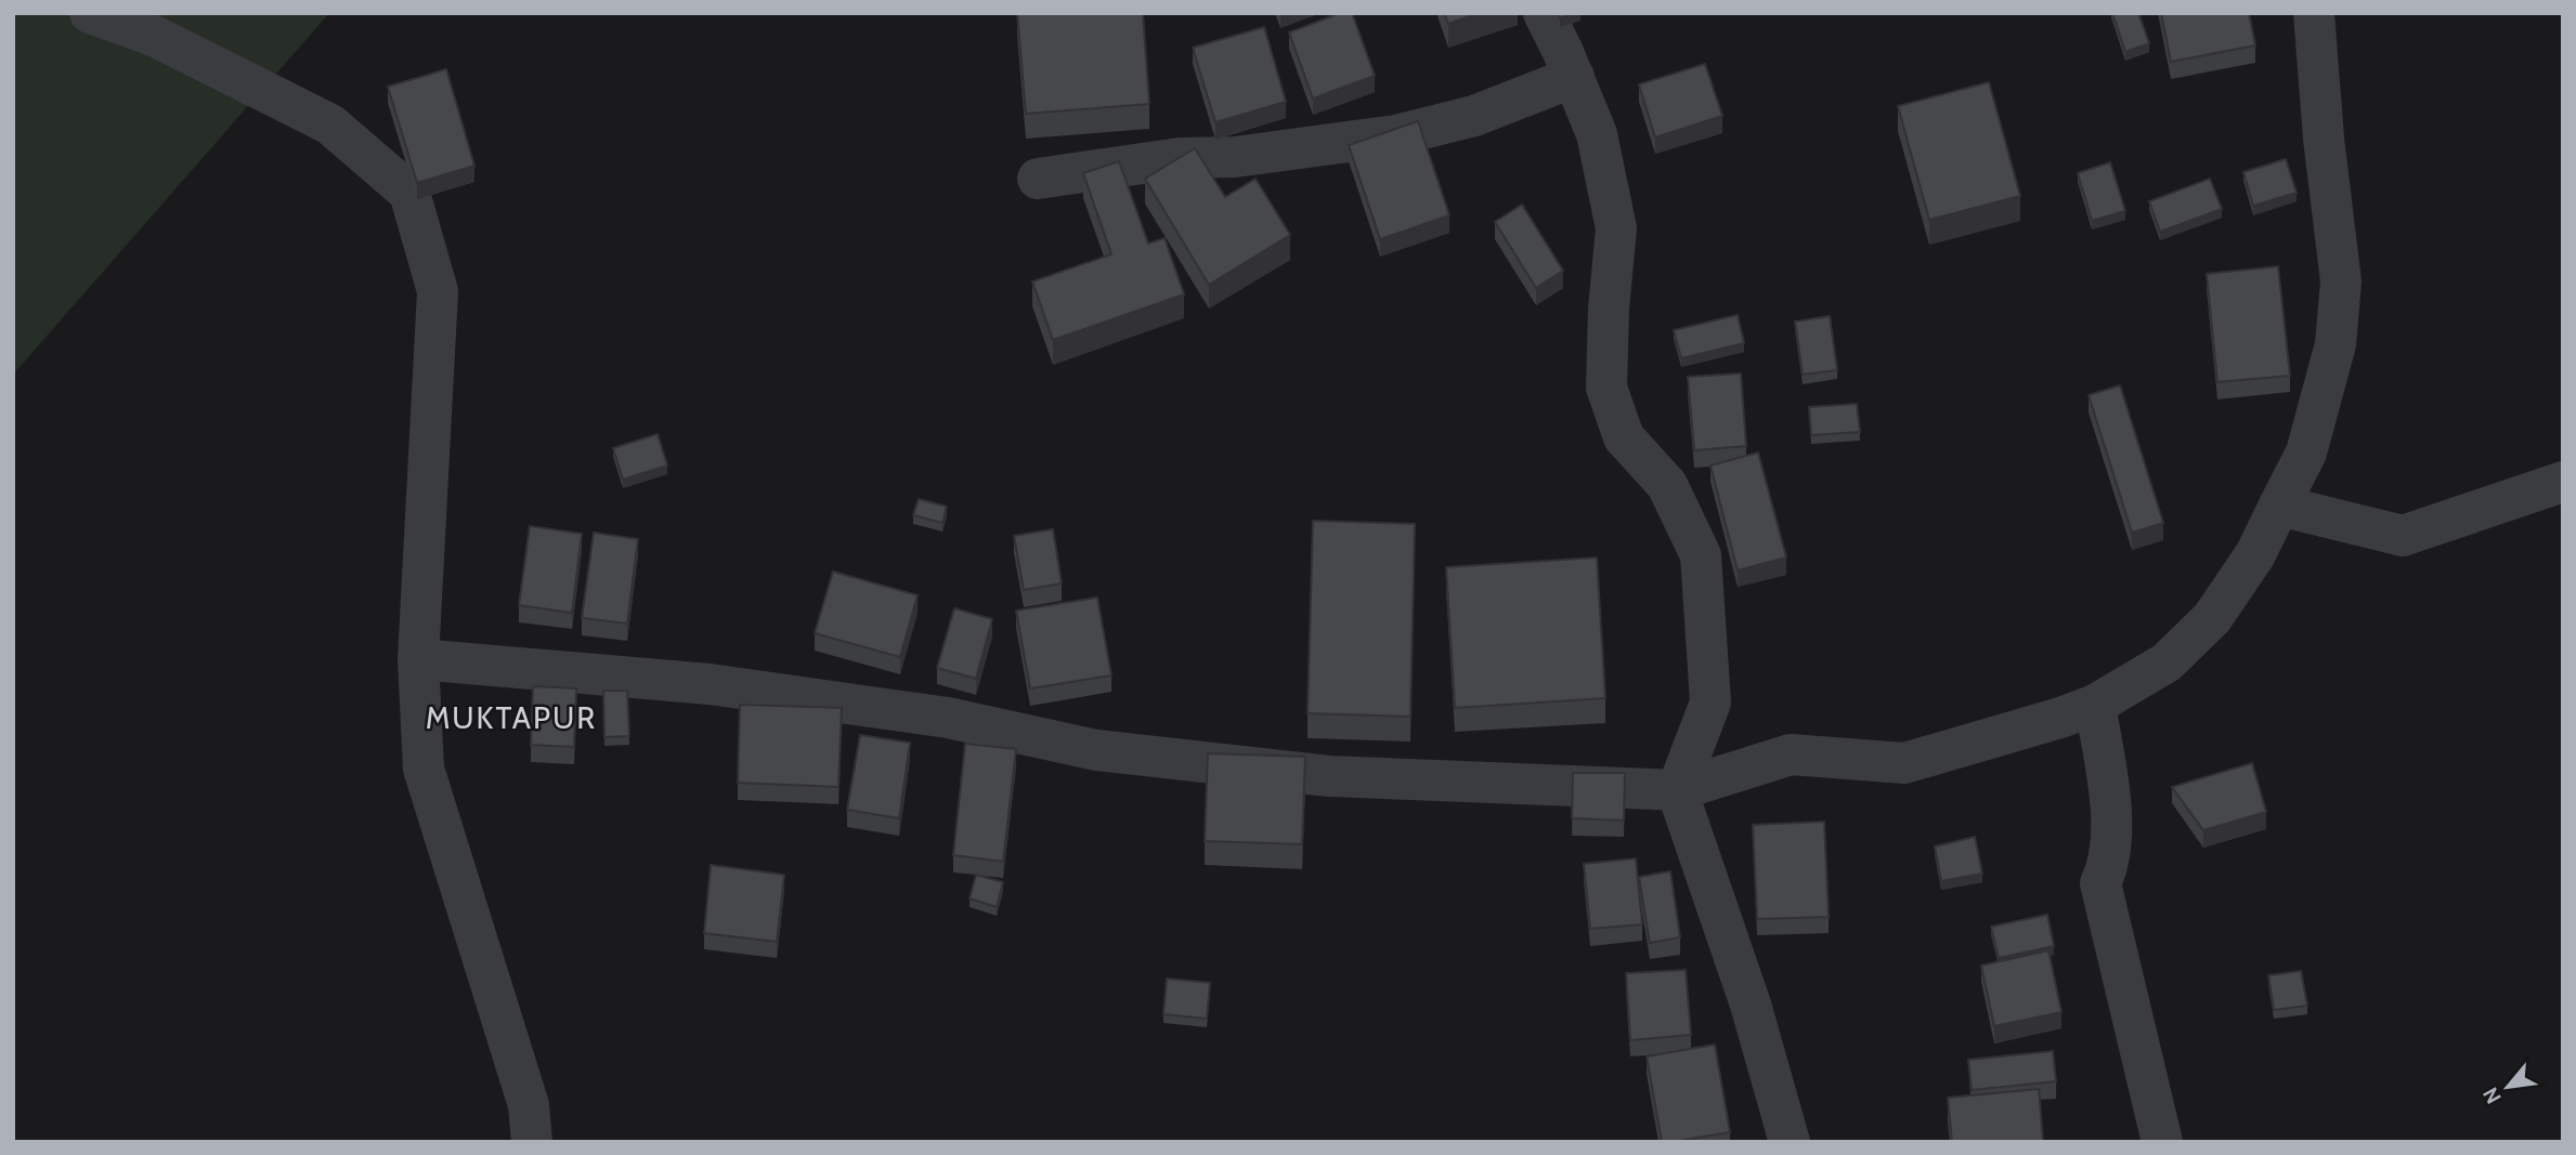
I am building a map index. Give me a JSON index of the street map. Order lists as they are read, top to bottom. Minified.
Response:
{"districts":["MUKTAPUR"],"north":"bottom left"}
